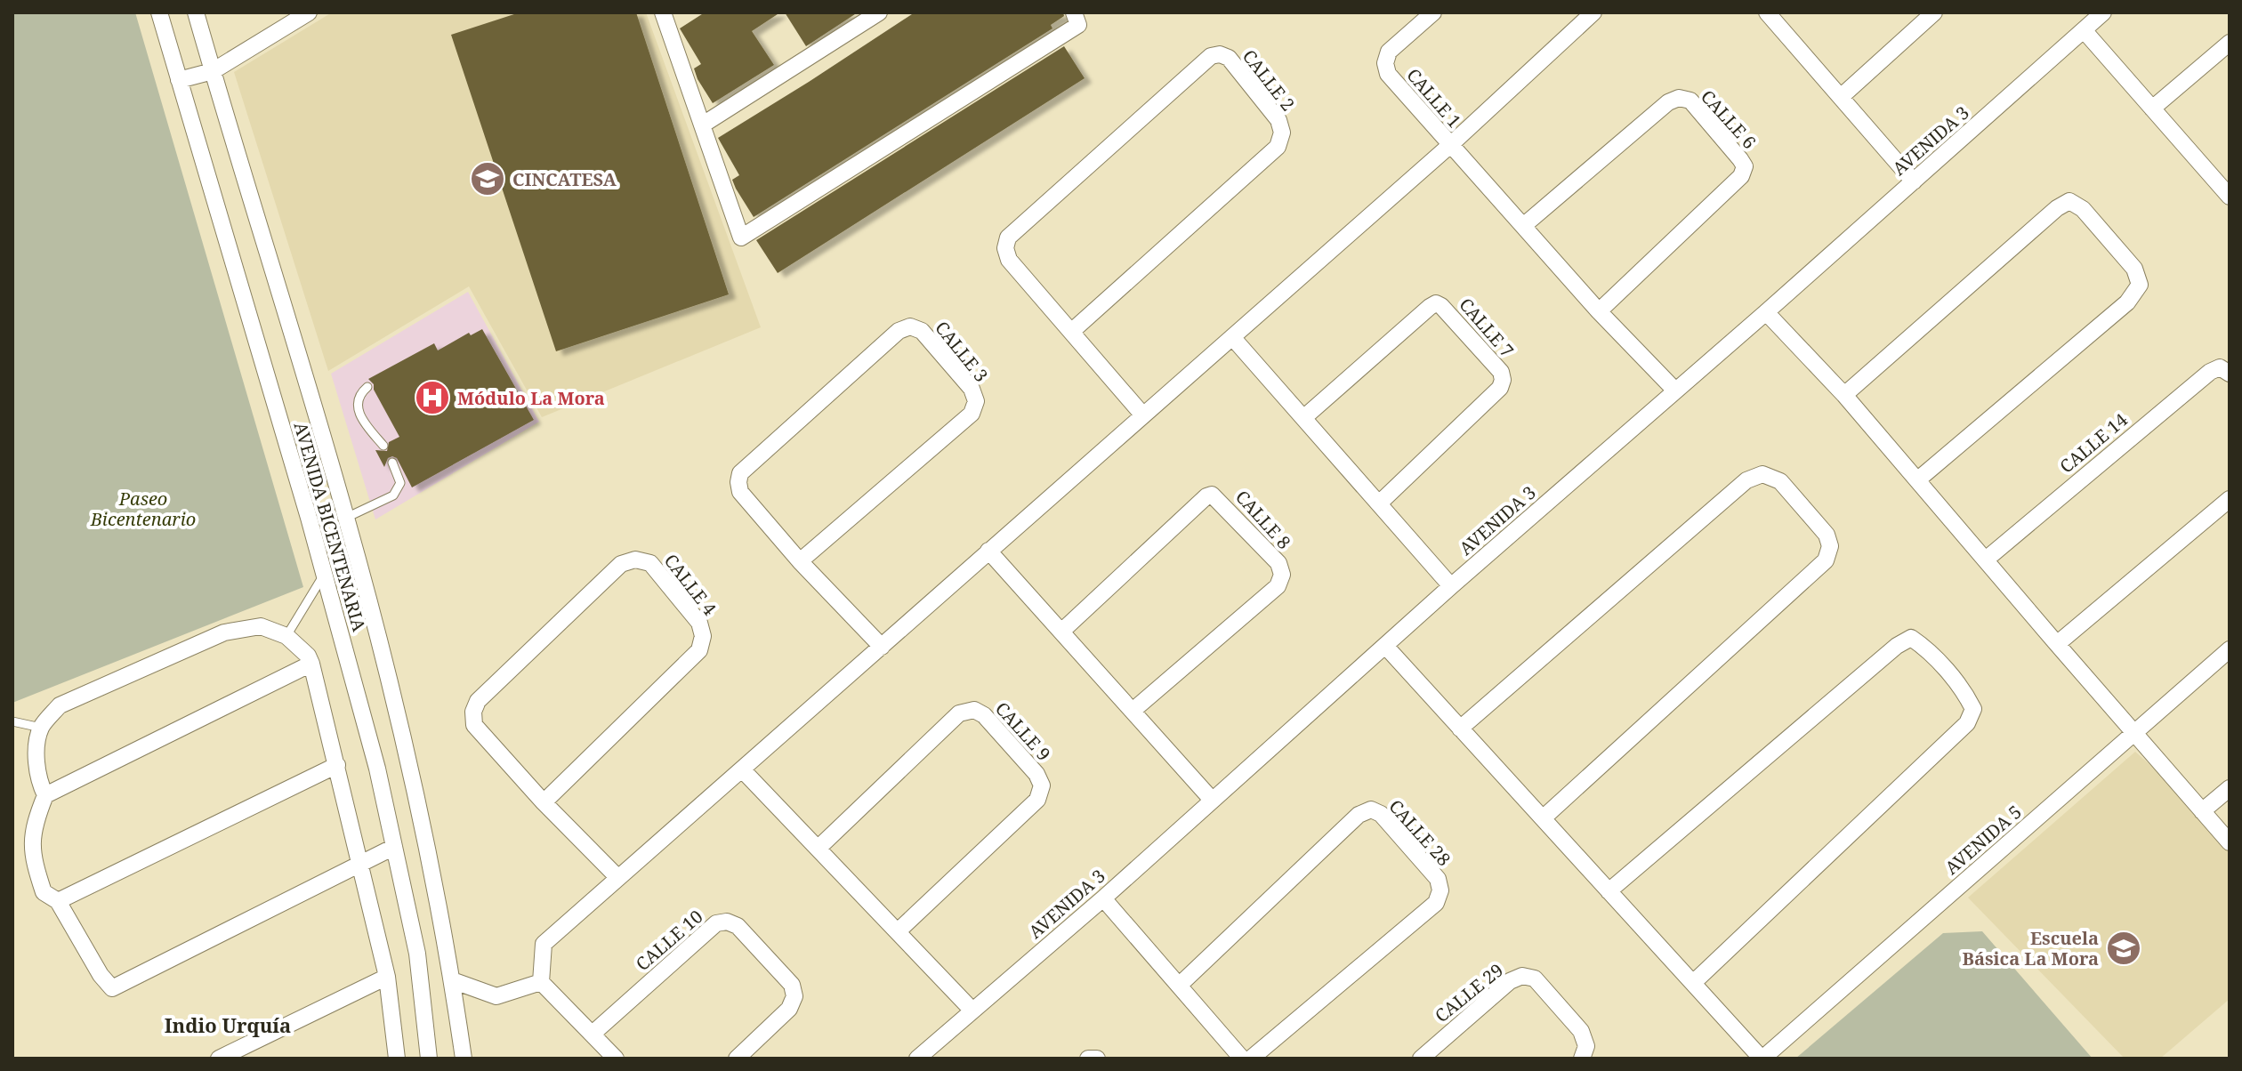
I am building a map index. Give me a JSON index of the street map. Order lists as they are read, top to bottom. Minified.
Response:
{"streets":{"street":["CALLE 2","CALLE 1","CALLE 6","AVENIDA 3","CALLE 7","CALLE 3","CALLE 14","CALLE 8","AVENIDA BICENTENARIA","CALLE 4","CALLE 9","CALLE 28","AVENIDA 5","CALLE 10","CALLE 29"]},"districts":["Indio Urquía"],"parks":["Paseo Bicentenario"],"places":{"school or university":["CINCATESA","Escuela Básica La Mora"],"hospital":["Módulo La Mora"]}}
